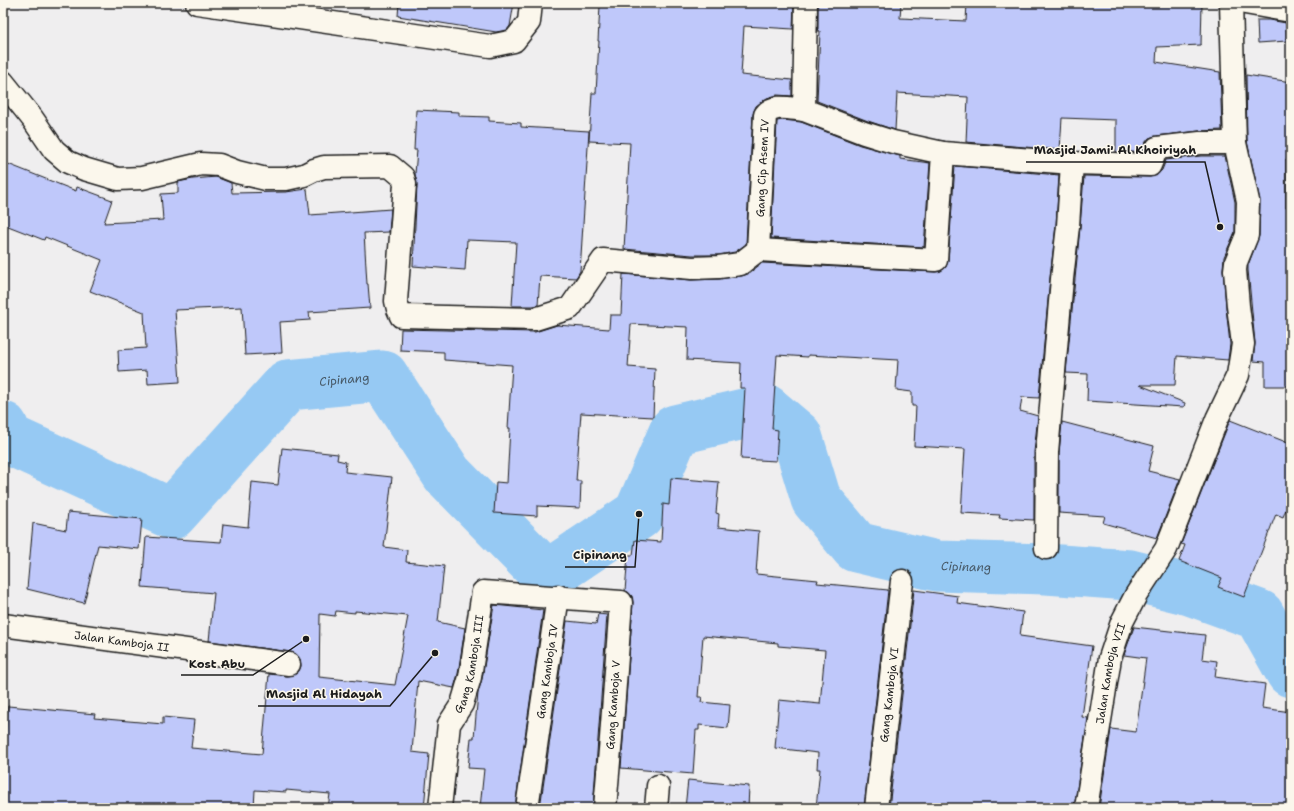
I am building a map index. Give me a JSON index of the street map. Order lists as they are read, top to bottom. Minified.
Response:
{"streets":{"street":["Gang Cip Asem IV","Jalan Kamboja II","Gang Kamboja III","Gang Kamboja IV","Jalan Kamboja VII","Gang Kamboja VI","Gang Kamboja V"]},"crossings":[["Gang Kamboja III","Gang Kamboja IV"],["Gang Kamboja III","Gang Kamboja V"],["Gang Kamboja IV","Gang Kamboja V"]],"water":["Cipinang"],"places":["Masjid Jami' Al Khoiriyah","Cipinang","Kost Abu","Masjid Al Hidayah"]}
